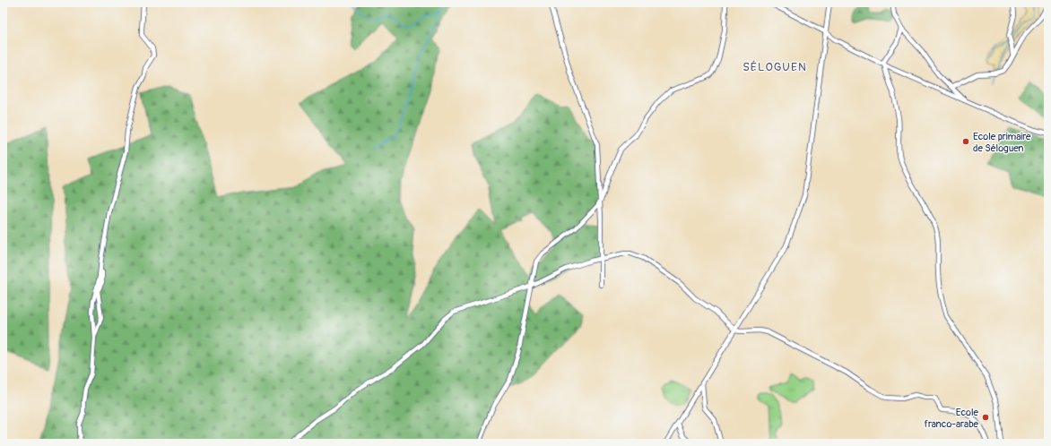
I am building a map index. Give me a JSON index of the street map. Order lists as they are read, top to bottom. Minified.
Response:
{"districts":["SÉLOGUEN"],"places":["Ecole primaire de Séloguen","Ecole franco-arabe"]}
